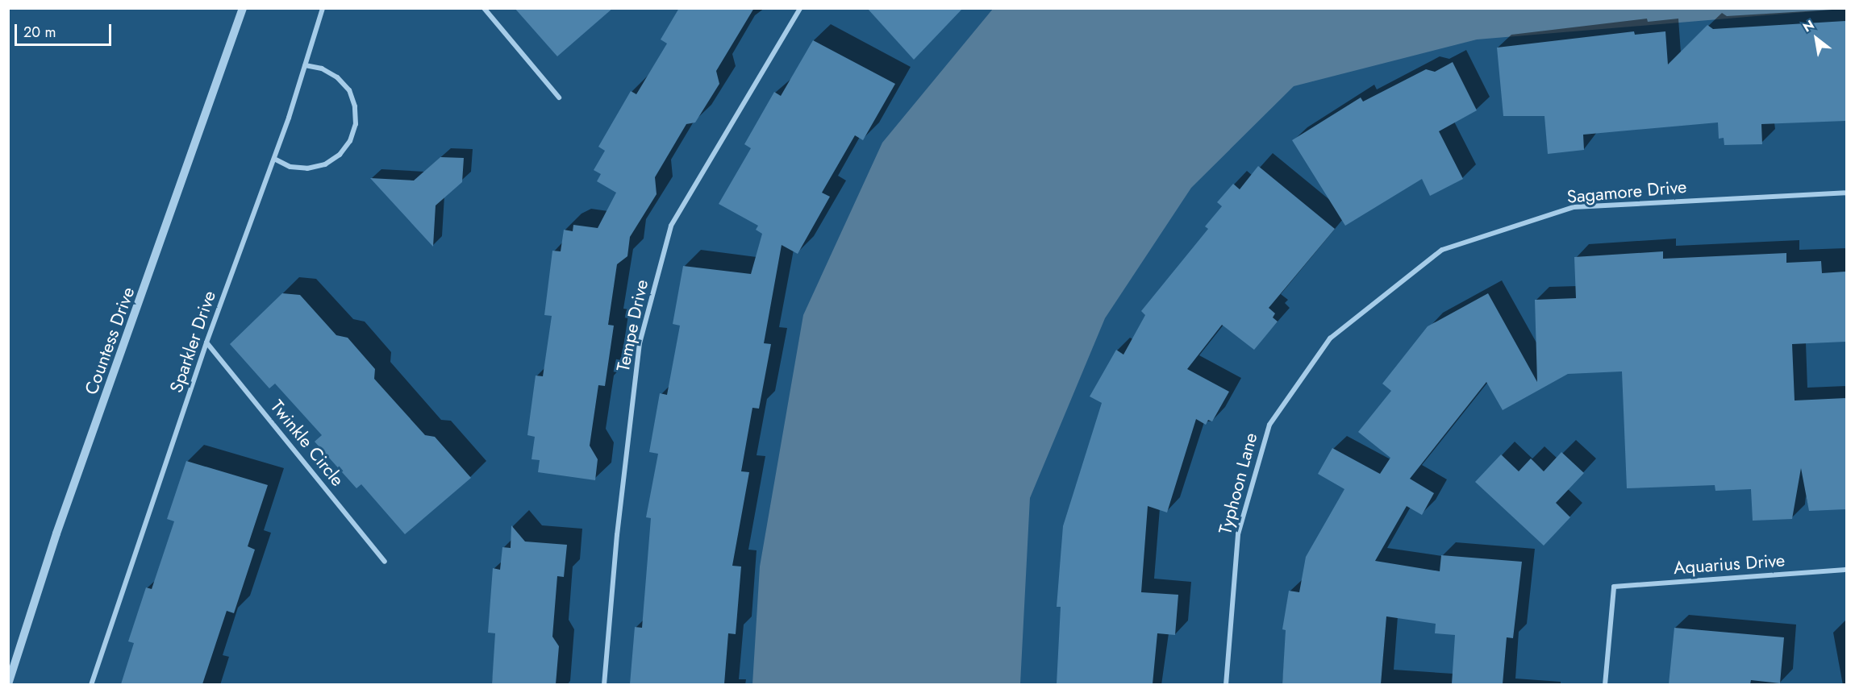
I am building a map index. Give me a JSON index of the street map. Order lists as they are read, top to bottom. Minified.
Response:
{"streets":{"street":["Sagamore Drive","Tempe Drive","Countess Drive","Sparkler Drive","Twinkle Circle","Typhoon Lane","Aquarius Drive"]},"crossings":[["Sagamore Drive","Typhoon Lane"],["Sparkler Drive","Twinkle Circle"]],"scale_bar":"20 m","north":"top left"}
